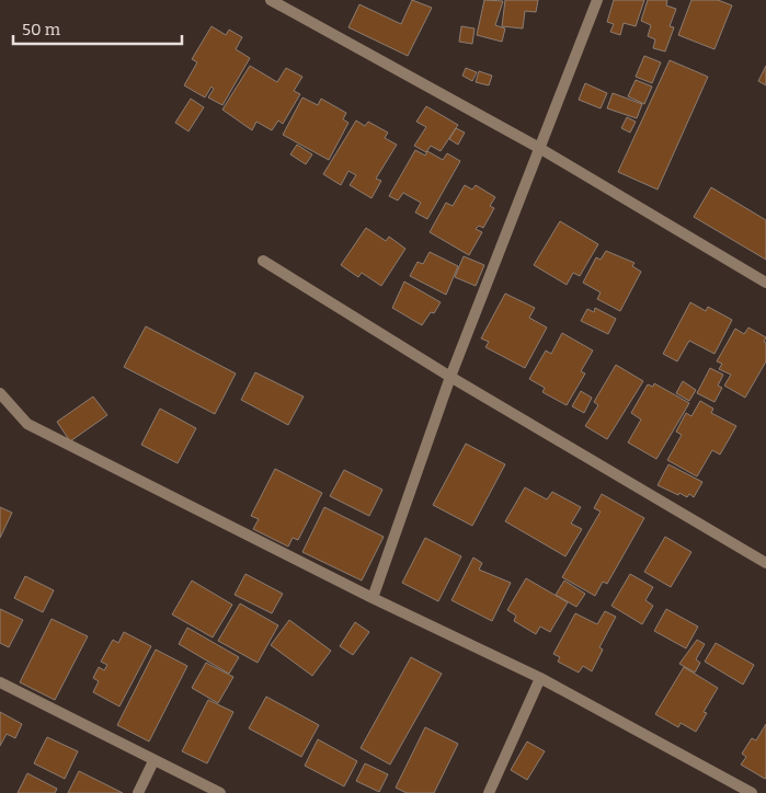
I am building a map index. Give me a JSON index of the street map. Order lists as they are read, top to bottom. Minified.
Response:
{"scale_bar":"50 m"}
